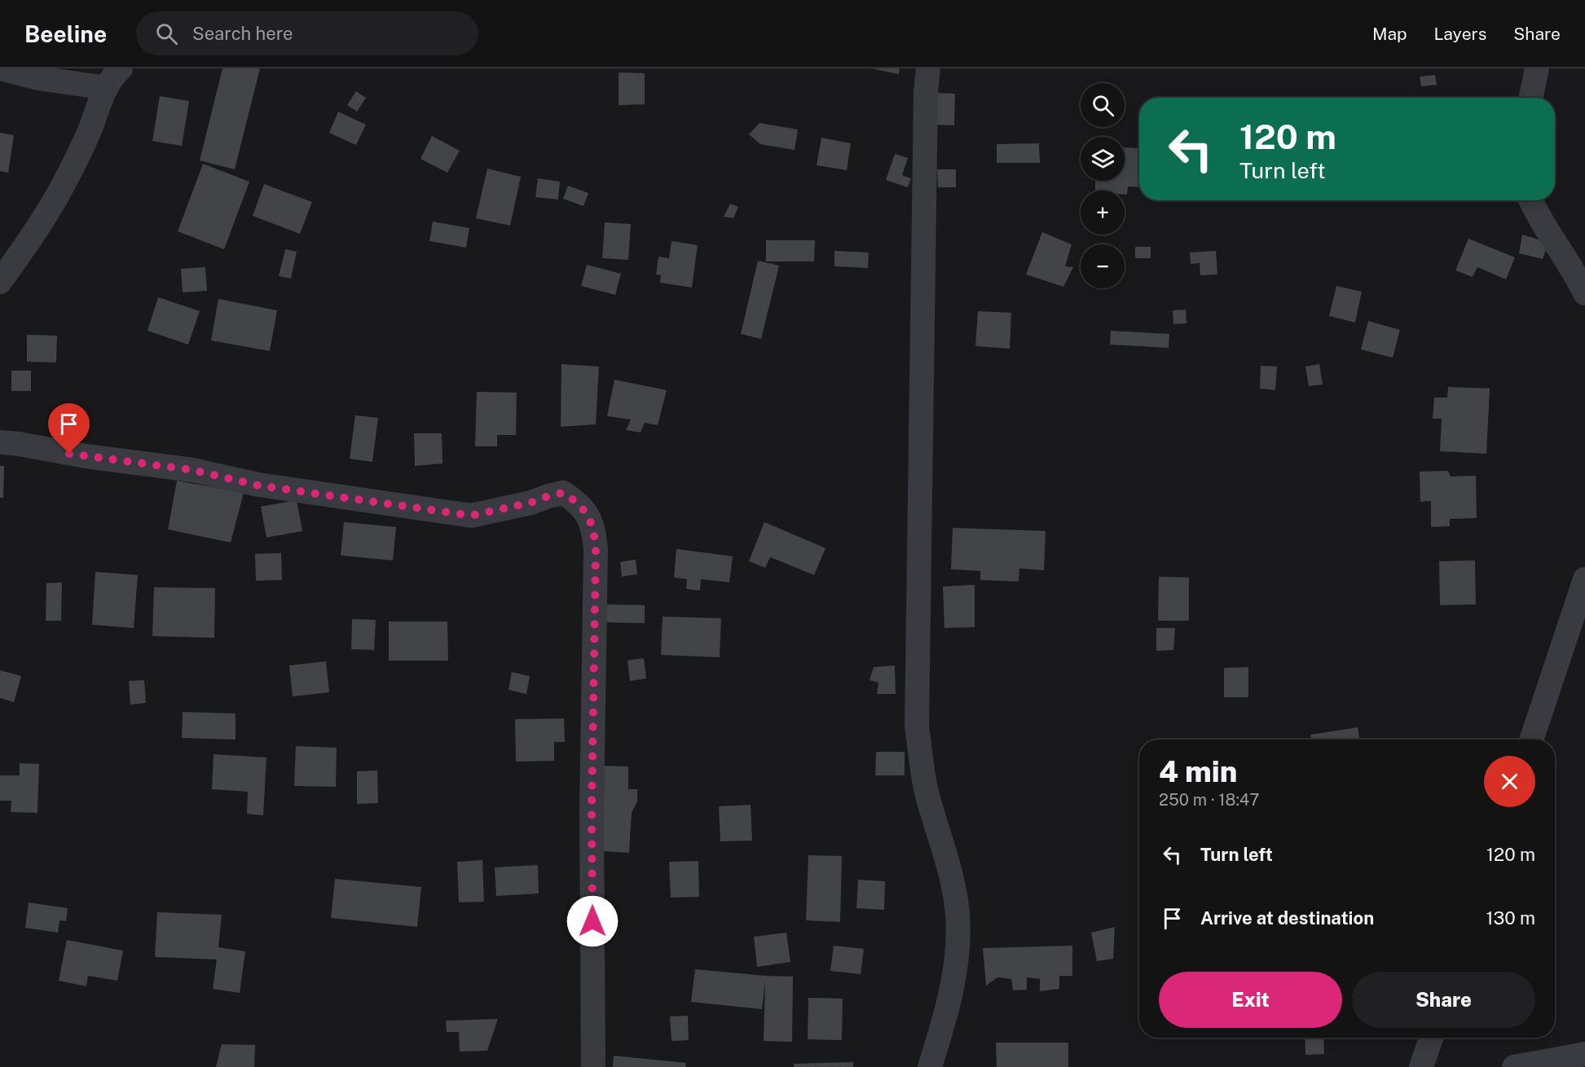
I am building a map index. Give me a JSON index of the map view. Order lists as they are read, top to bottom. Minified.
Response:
{"page":{"header":"Beeline","search":"Search here","nav":["Map","Layers","Share"],"map_buttons":["+","−"],"turn":["120 m","Turn left"],"heading":["4 min","250 m · 18:47"],"list":[{"name":"Turn left","value":"120 m"},{"name":"Arrive at destination","value":"130 m"}],"buttons":["Exit","Share"]}}
